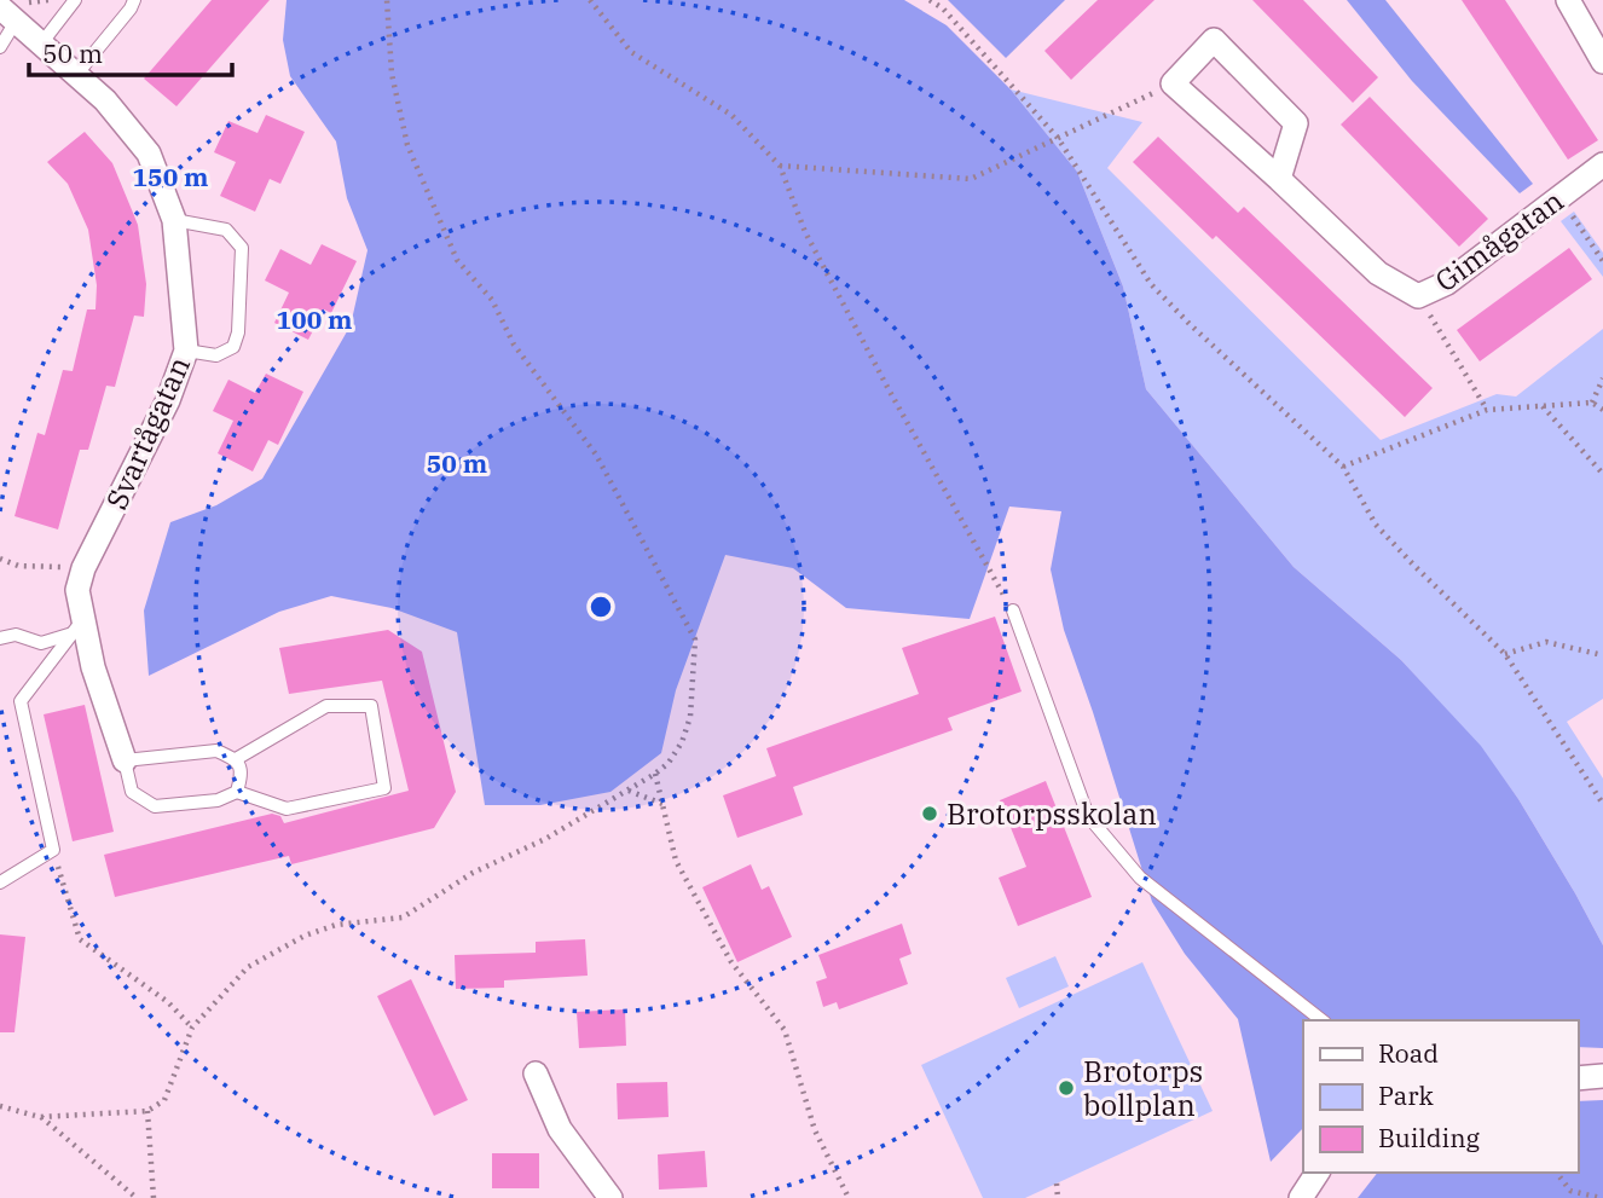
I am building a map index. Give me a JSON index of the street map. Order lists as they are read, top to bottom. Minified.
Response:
{"streets":{"street":["Gimågatan","Svartågatan"]},"places":["Brotorpsskolan","Brotorps bollplan"],"legend":["Road","Park","Building"],"scale_bar":"50 m","rings":["150 m","100 m","50 m"]}
